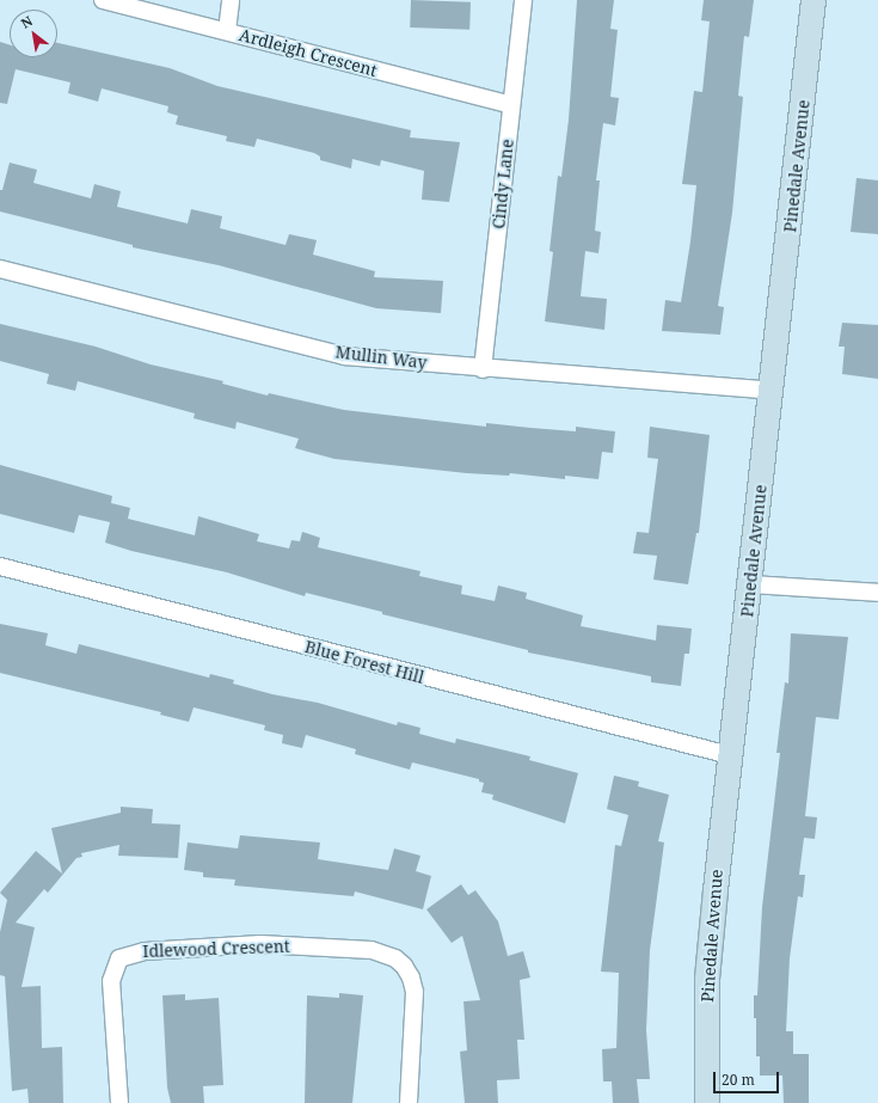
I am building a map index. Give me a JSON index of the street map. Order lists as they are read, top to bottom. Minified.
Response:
{"streets":{"street":["Ardleigh Crescent","Pinedale Avenue","Cindy Lane","Mullin Way","Blue Forest Hill","Idlewood Crescent"]},"crossings":[["Ardleigh Crescent","Cindy Lane"],["Pinedale Avenue","Mullin Way"],["Pinedale Avenue","Blue Forest Hill"],["Cindy Lane","Mullin Way"]],"scale_bar":"20 m","north":"top left"}
